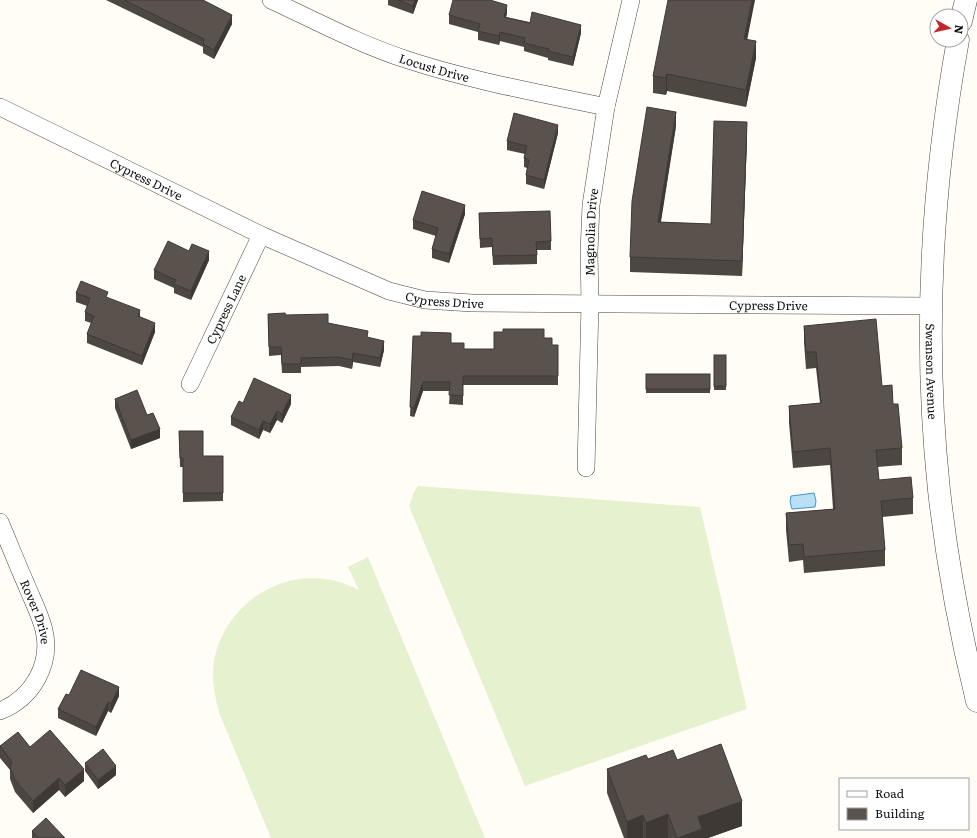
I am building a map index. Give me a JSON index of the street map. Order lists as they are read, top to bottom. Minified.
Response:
{"streets":{"street":["Locust Drive","Cypress Drive","Magnolia Drive","Cypress Lane","Swanson Avenue","Rover Drive"]},"crossings":[["Locust Drive","Magnolia Drive"],["Cypress Drive","Magnolia Drive"],["Cypress Drive","Cypress Lane"],["Cypress Drive","Swanson Avenue"]],"legend":["Road","Building"],"north":"right"}
